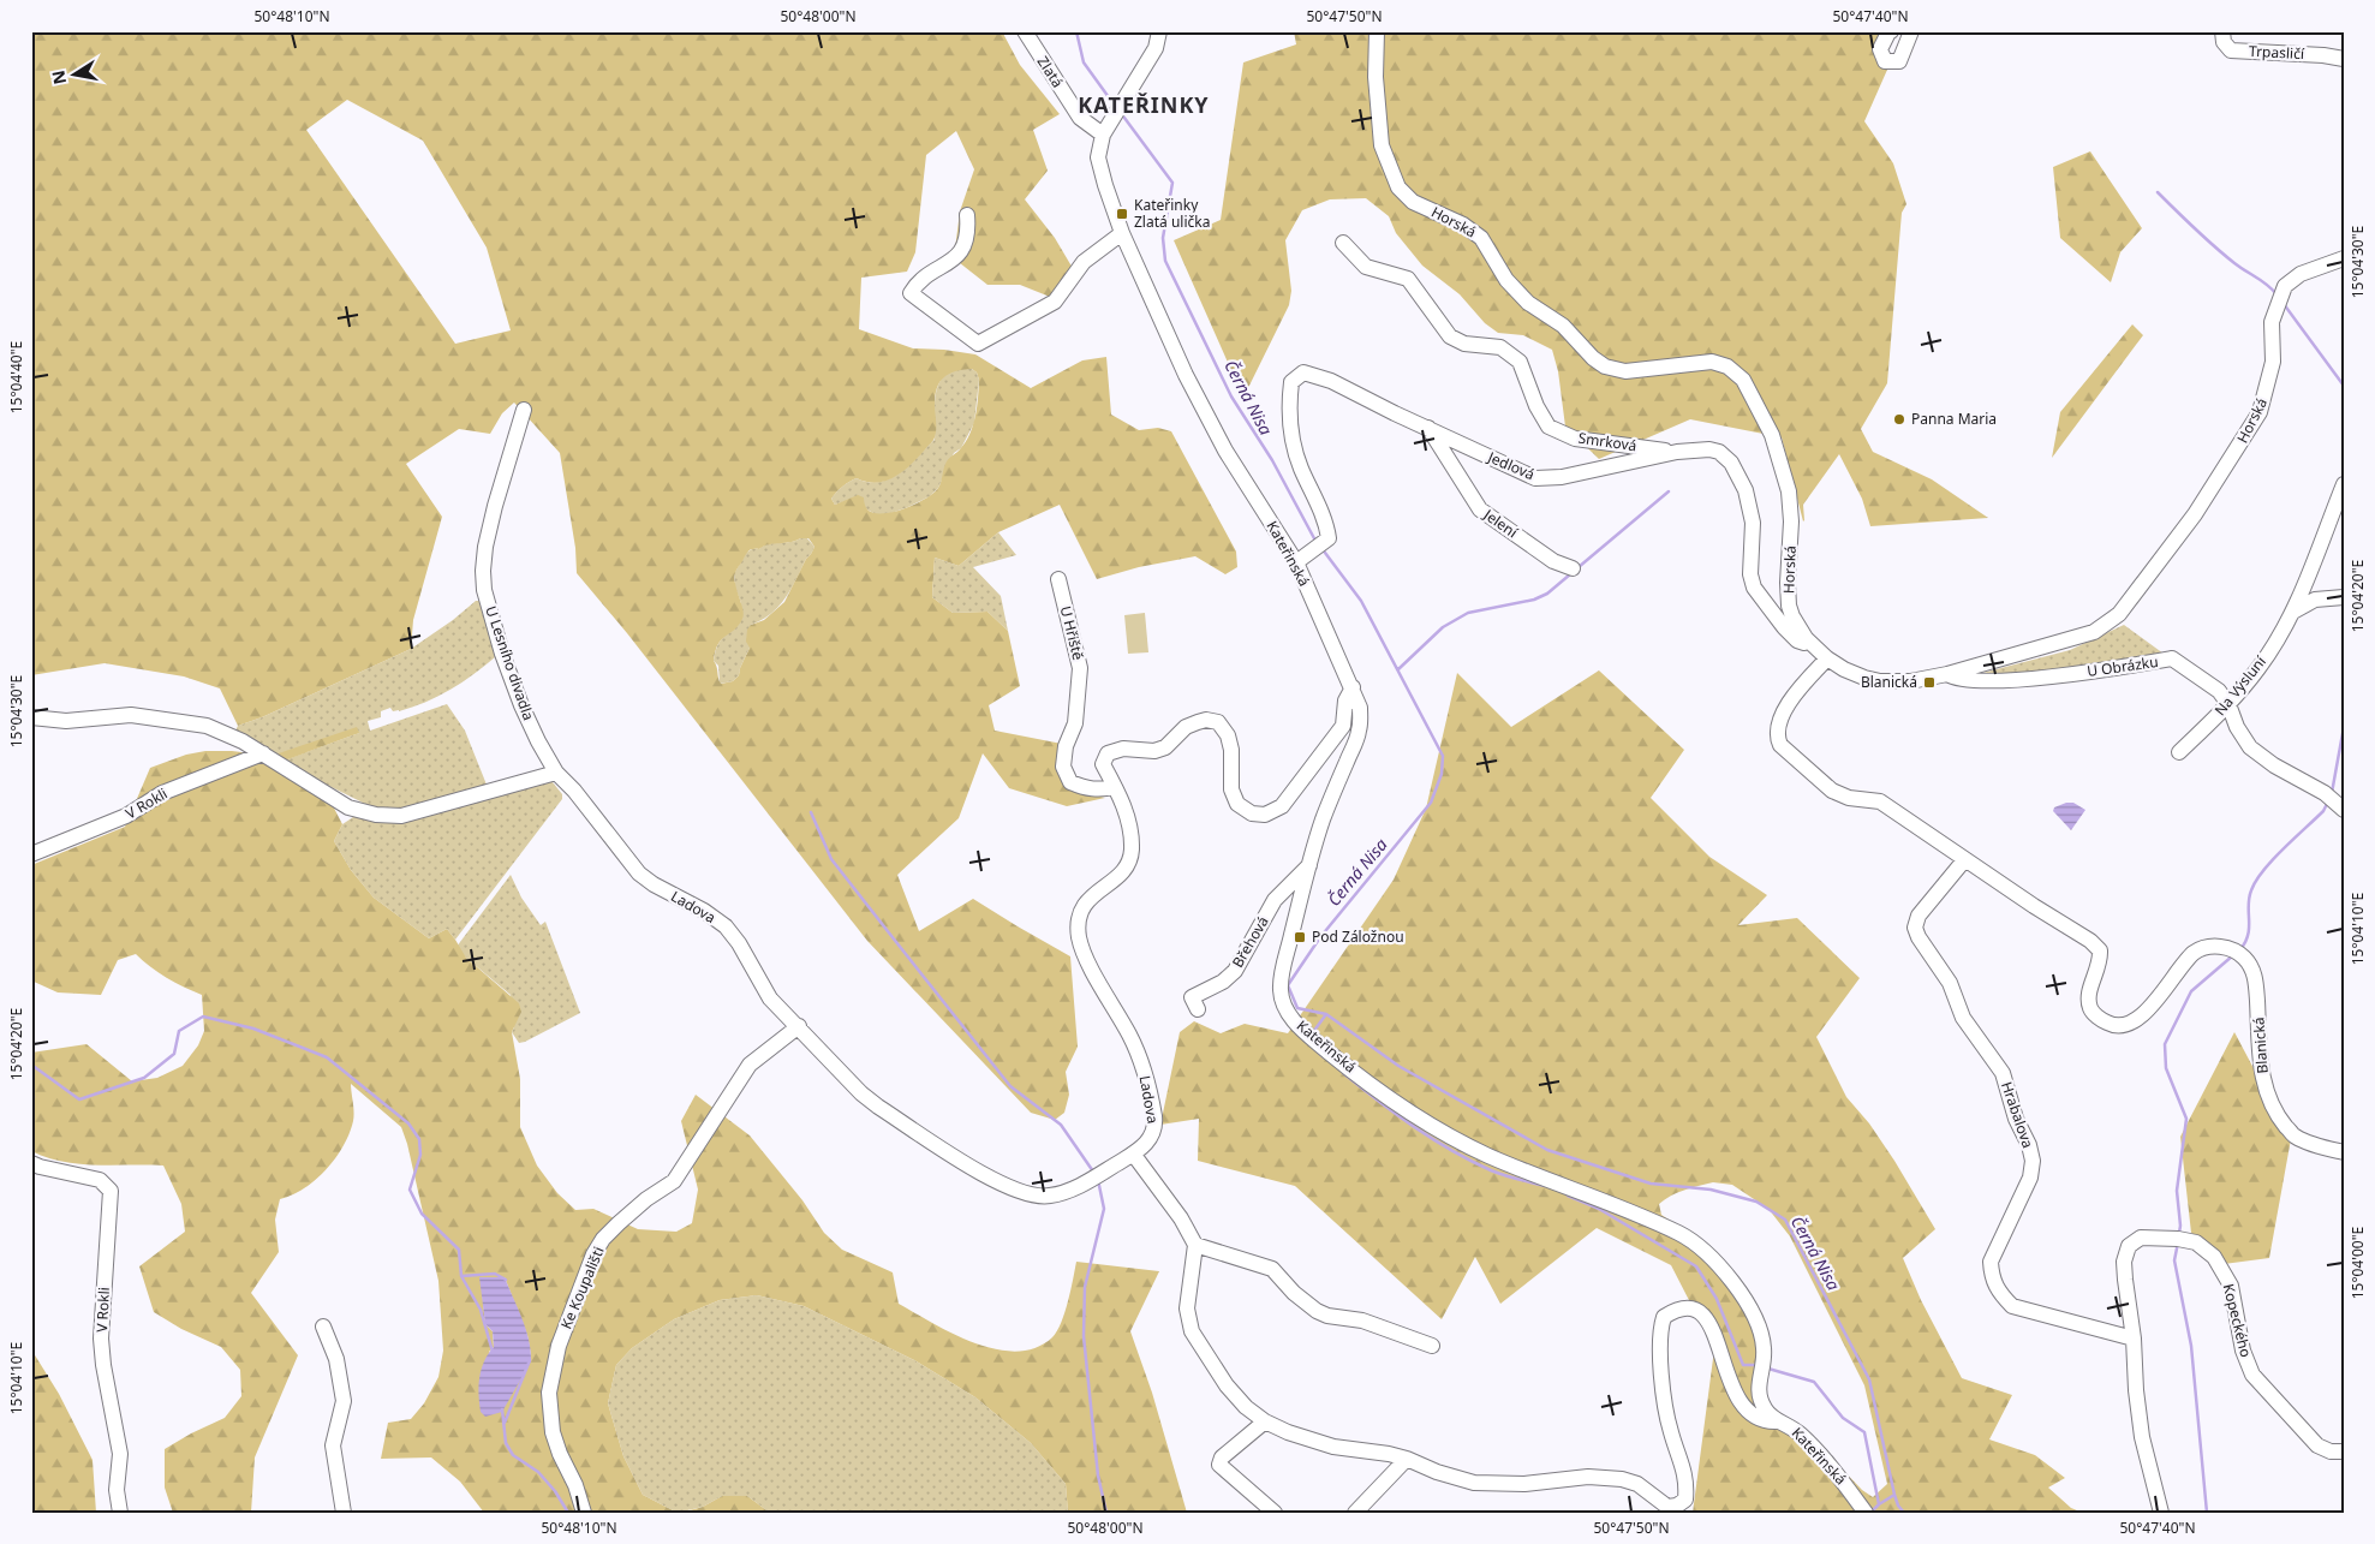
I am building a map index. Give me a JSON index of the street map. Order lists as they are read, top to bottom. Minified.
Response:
{"streets":{"street":["Trpasličí","Zlatá","Horská","Smrková","Jedlová","Jelení","Kateřinská","U Hřiště","U Lesního divadla","U Obrázku","Na Výsluní","V Rokli","Ladova","Břehová","Blanická","Hrabalova","Ke Koupališti","Kopeckého"]},"crossings":[["Zlatá","Kateřinská"],["Horská","Jedlová"],["Horská","U Obrázku"],["Horská","Blanická"],["Smrková","Jedlová"],["Jedlová","Jelení"],["Jedlová","Kateřinská"],["Kateřinská","Ladova"],["Kateřinská","Břehová"],["U Hřiště","Ladova"],["U Lesního divadla","Ladova"],["U Obrázku","Na Výsluní"],["Ladova","Ke Koupališti"],["Blanická","Hrabalova"],["Hrabalova","Kopeckého"]],"districts":["KATEŘINKY"],"water":["Černá Nisa"],"places":{"transit":["Kateřinky Zlatá ulička","Blanická","Pod Záložnou"],"other":["Panna Maria"]},"north":"left","coordinates":["50°48'10\"N","50°48'00\"N","50°47'50\"N","50°47'40\"N","15°04'30\"E","15°04'40\"E","15°04'20\"E","15°04'10\"E","15°04'00\"E"]}
